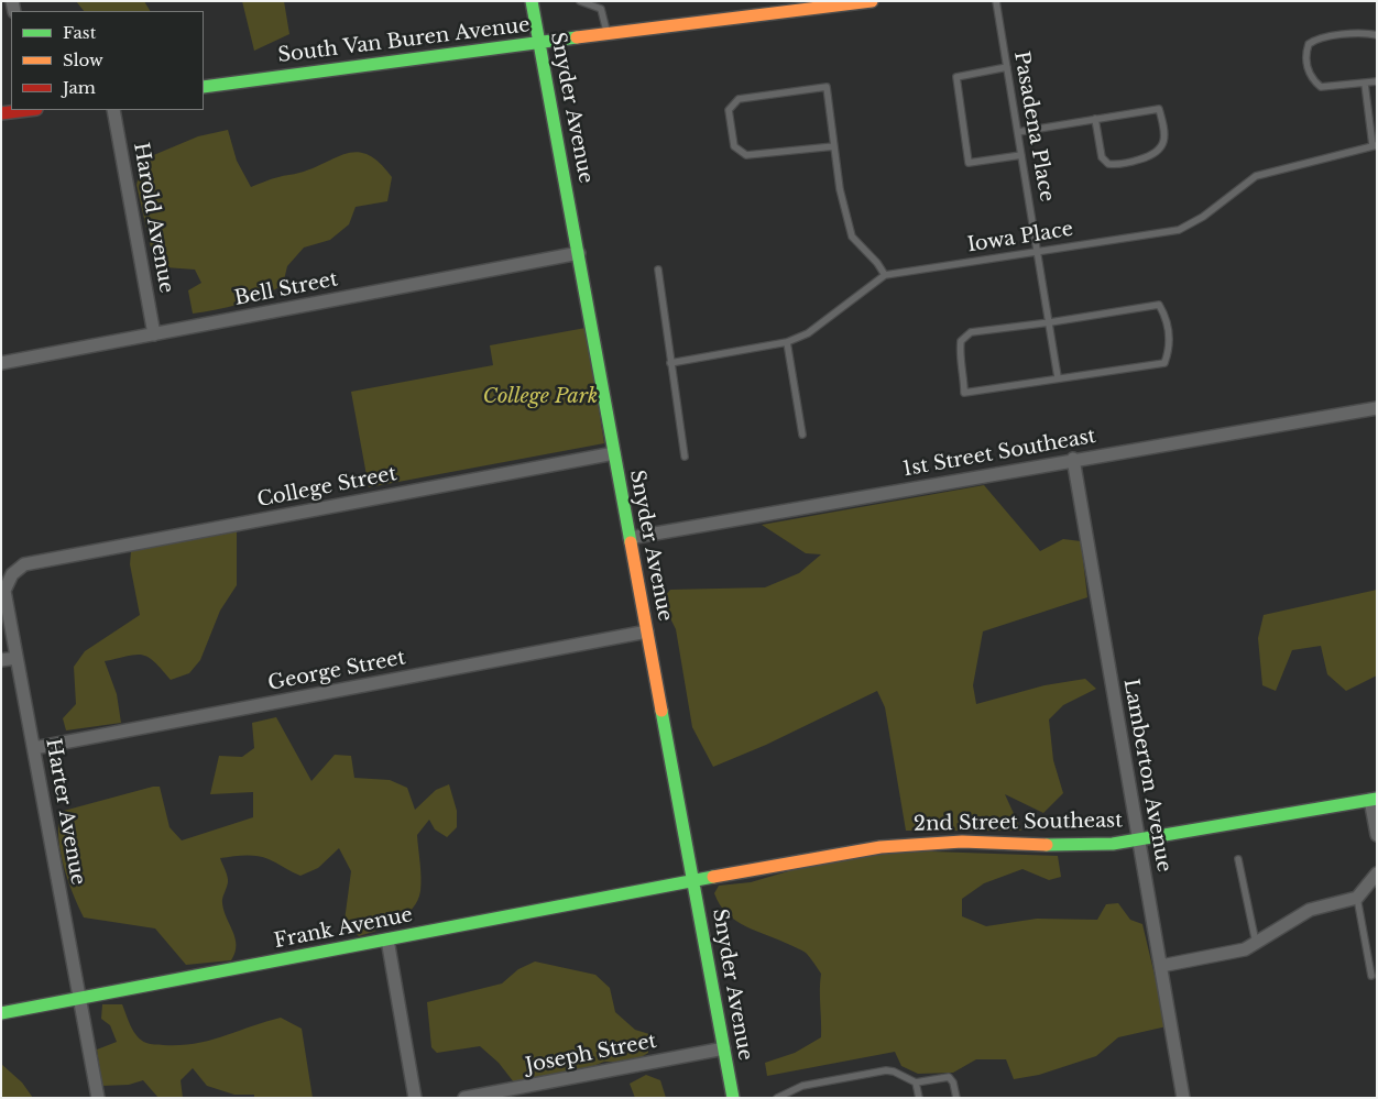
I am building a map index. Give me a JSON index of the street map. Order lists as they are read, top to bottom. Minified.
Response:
{"streets":{"street":["South Van Buren Avenue","Snyder Avenue","Harold Avenue","Bell Street","1st Street Southeast","College Street","George Street","Lamberton Avenue","Harter Avenue","2nd Street Southeast","Frank Avenue","Joseph Street"],"lane":["Pasadena Place","Iowa Place"]},"crossings":[["South Van Buren Avenue","Snyder Avenue"],["Snyder Avenue","Bell Street"],["Snyder Avenue","1st Street Southeast"],["Snyder Avenue","College Street"],["Snyder Avenue","George Street"],["Snyder Avenue","2nd Street Southeast"],["Snyder Avenue","Frank Avenue"],["Snyder Avenue","Joseph Street"],["Pasadena Place","Iowa Place"],["Harold Avenue","Bell Street"],["1st Street Southeast","Lamberton Avenue"],["College Street","Harter Avenue"],["George Street","Harter Avenue"],["Lamberton Avenue","2nd Street Southeast"],["Harter Avenue","Frank Avenue"],["2nd Street Southeast","Frank Avenue"]],"parks":["College Park"],"legend":["Fast","Slow","Jam"]}
